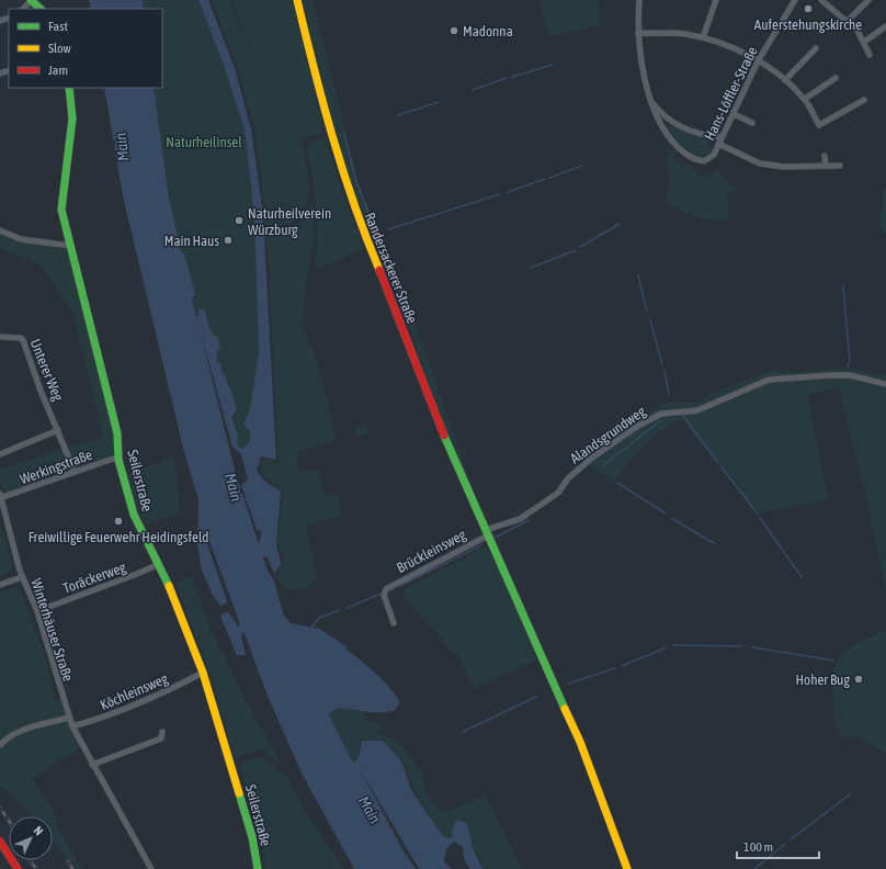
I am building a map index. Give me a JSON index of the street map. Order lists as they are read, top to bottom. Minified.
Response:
{"streets":{"main road":["Randersackerer Straße","Seilerstraße"],"street":["Hans-Löffler-Straße","Unterer Weg","Alandsgrundweg","Werkingstraße","Brückleinsweg","Toräckerweg","Winterhäuser Straße","Köchleinsweg"]},"crossings":[["Randersackerer Straße","Alandsgrundweg"],["Randersackerer Straße","Brückleinsweg"],["Unterer Weg","Werkingstraße"],["Alandsgrundweg","Brückleinsweg"],["Werkingstraße","Seilerstraße"],["Werkingstraße","Winterhäuser Straße"],["Seilerstraße","Toräckerweg"],["Seilerstraße","Köchleinsweg"],["Toräckerweg","Winterhäuser Straße"],["Winterhäuser Straße","Köchleinsweg"]],"water":["Main"],"parks":["Naturheilinsel"],"places":["Auferstehungskirche","Madonna","Naturheilverein Würzburg","Main Haus","Freiwillige Feuerwehr Heidingsfeld","Hoher Bug"],"legend":["Fast","Slow","Jam"],"scale_bar":"100 m","north":"top right"}
